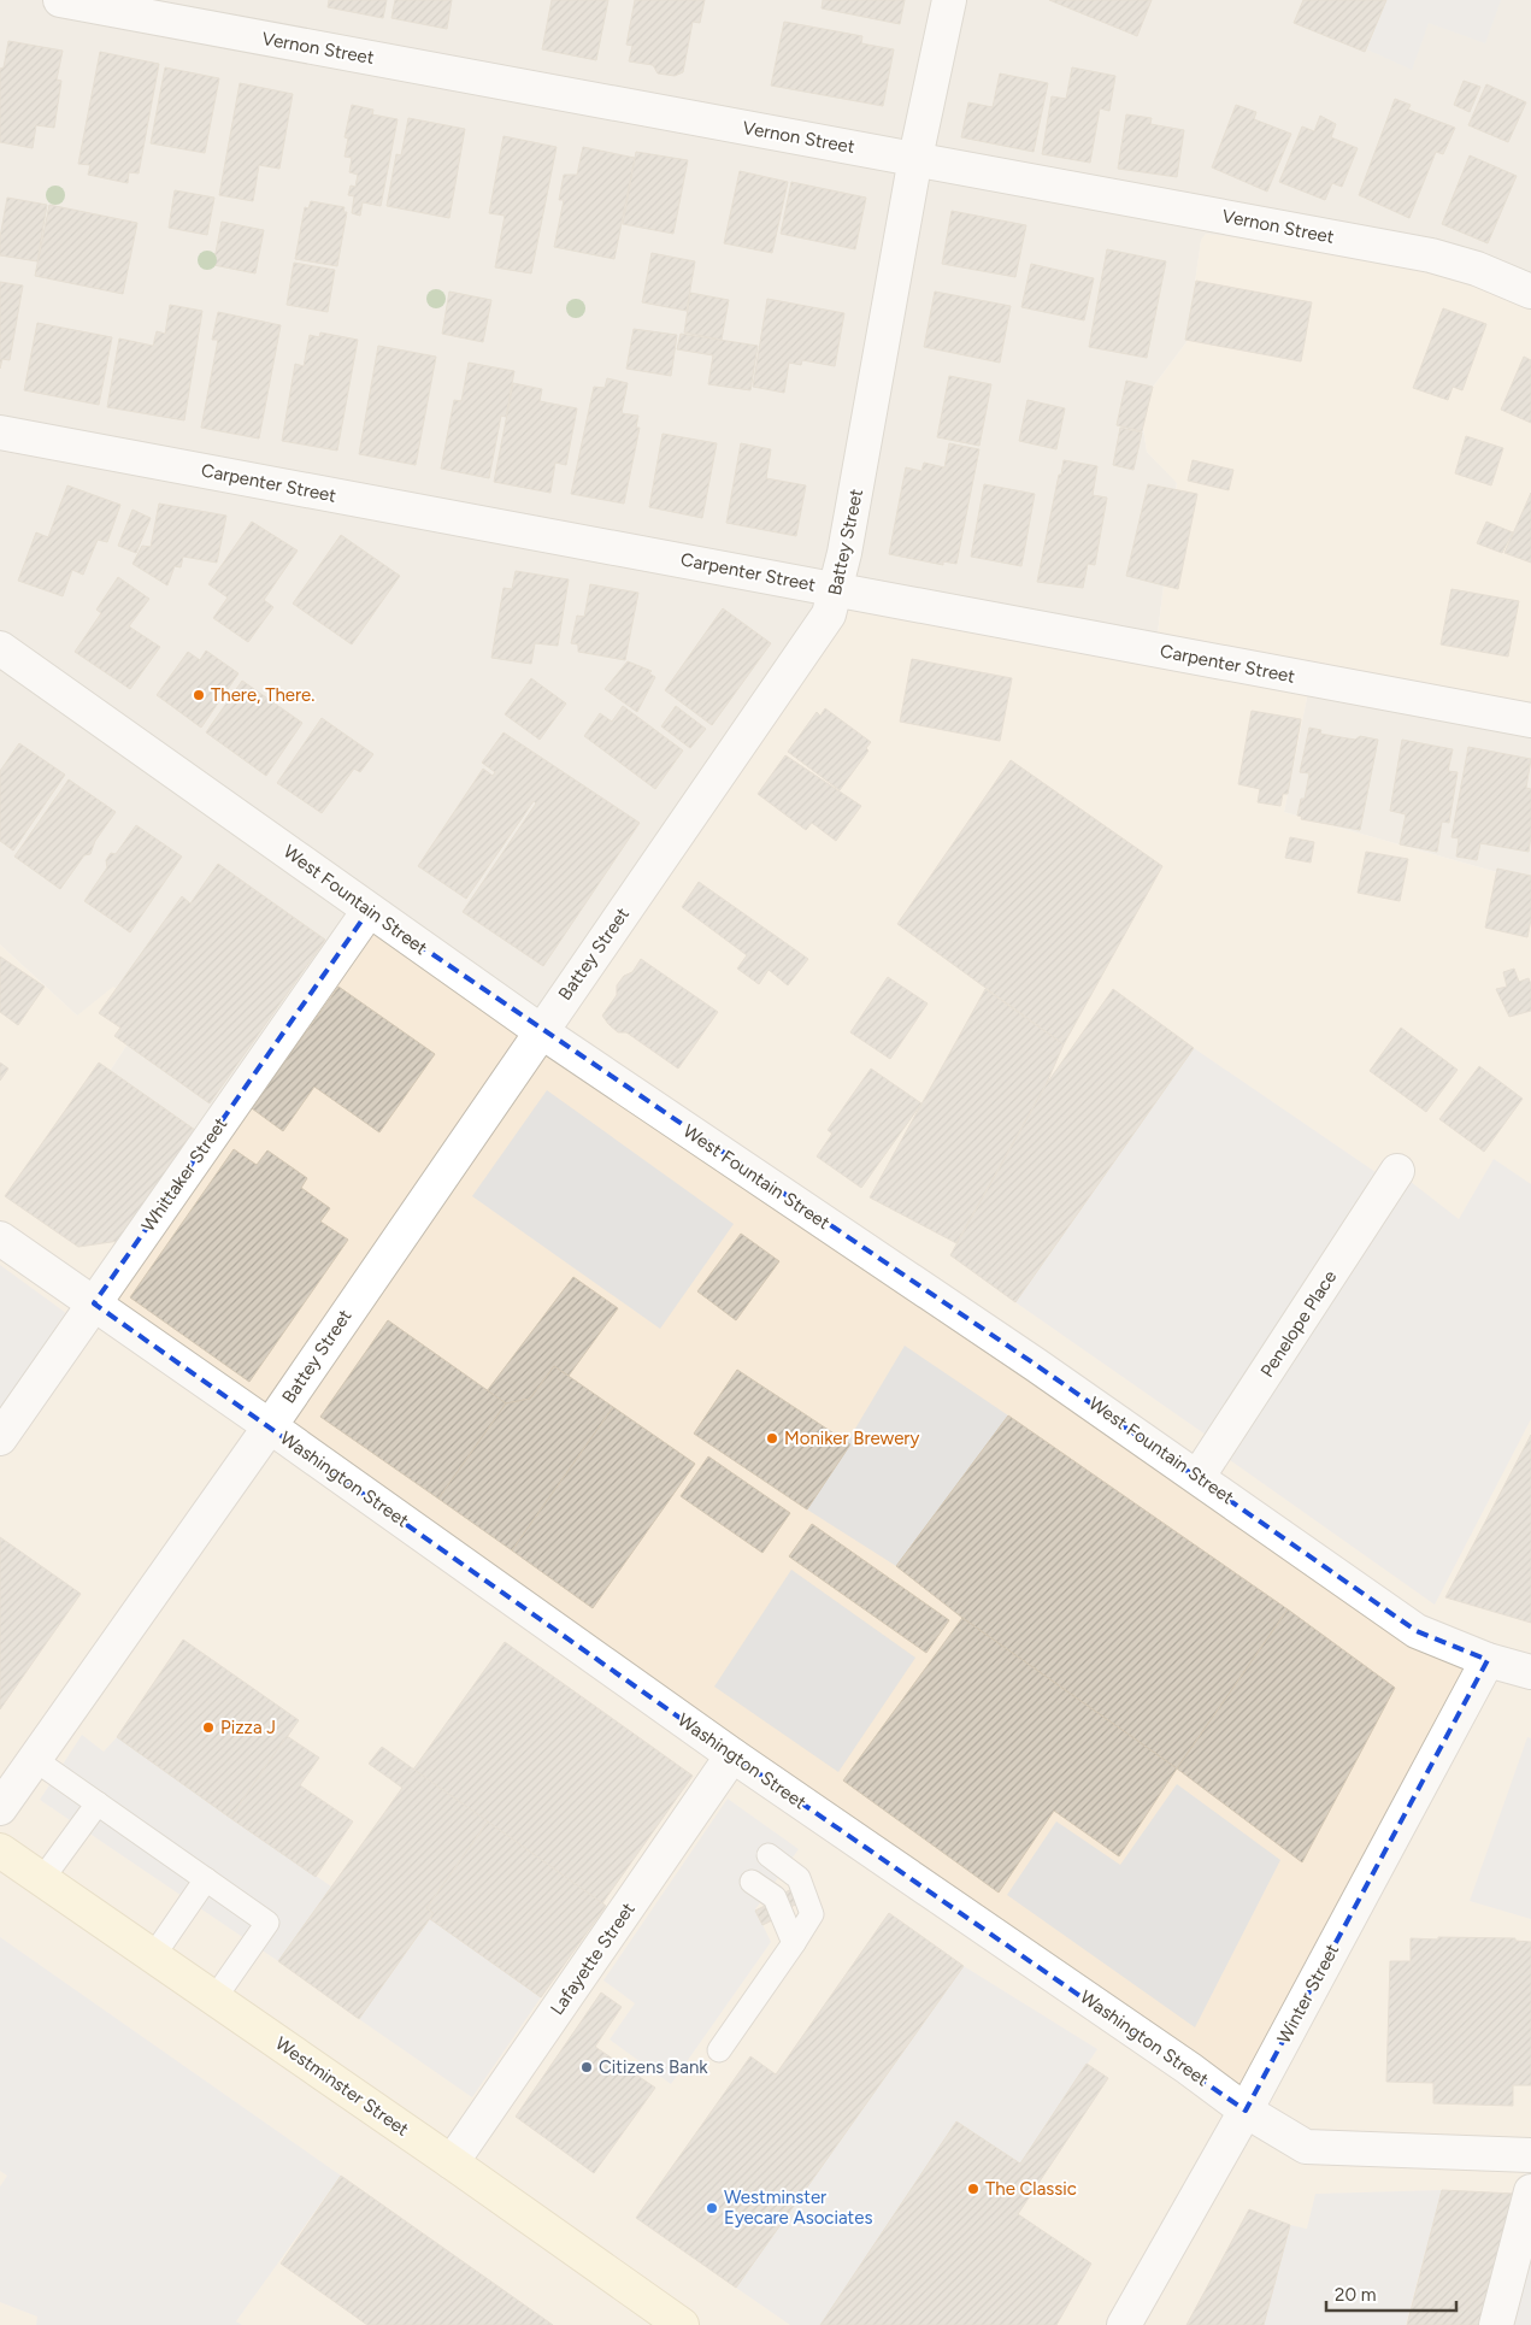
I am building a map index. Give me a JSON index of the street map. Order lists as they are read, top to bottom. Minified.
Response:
{"streets":{"main road":["Westminster Street"],"street":["Vernon Street","Carpenter Street","Battey Street","West Fountain Street","Whittaker Street","Penelope Place","Washington Street","Lafayette Street","Winter Street"]},"crossings":[["Vernon Street","Battey Street"],["Carpenter Street","Battey Street"],["Battey Street","West Fountain Street"],["Battey Street","Washington Street"],["West Fountain Street","Whittaker Street"],["West Fountain Street","Penelope Place"],["West Fountain Street","Winter Street"],["Whittaker Street","Washington Street"],["Washington Street","Lafayette Street"],["Washington Street","Winter Street"],["Lafayette Street","Westminster Street"]],"places":["There, There.","Moniker Brewery","Pizza J","Citizens Bank","The Classic","Westminster Eyecare Asociates"],"scale_bar":"20 m"}
